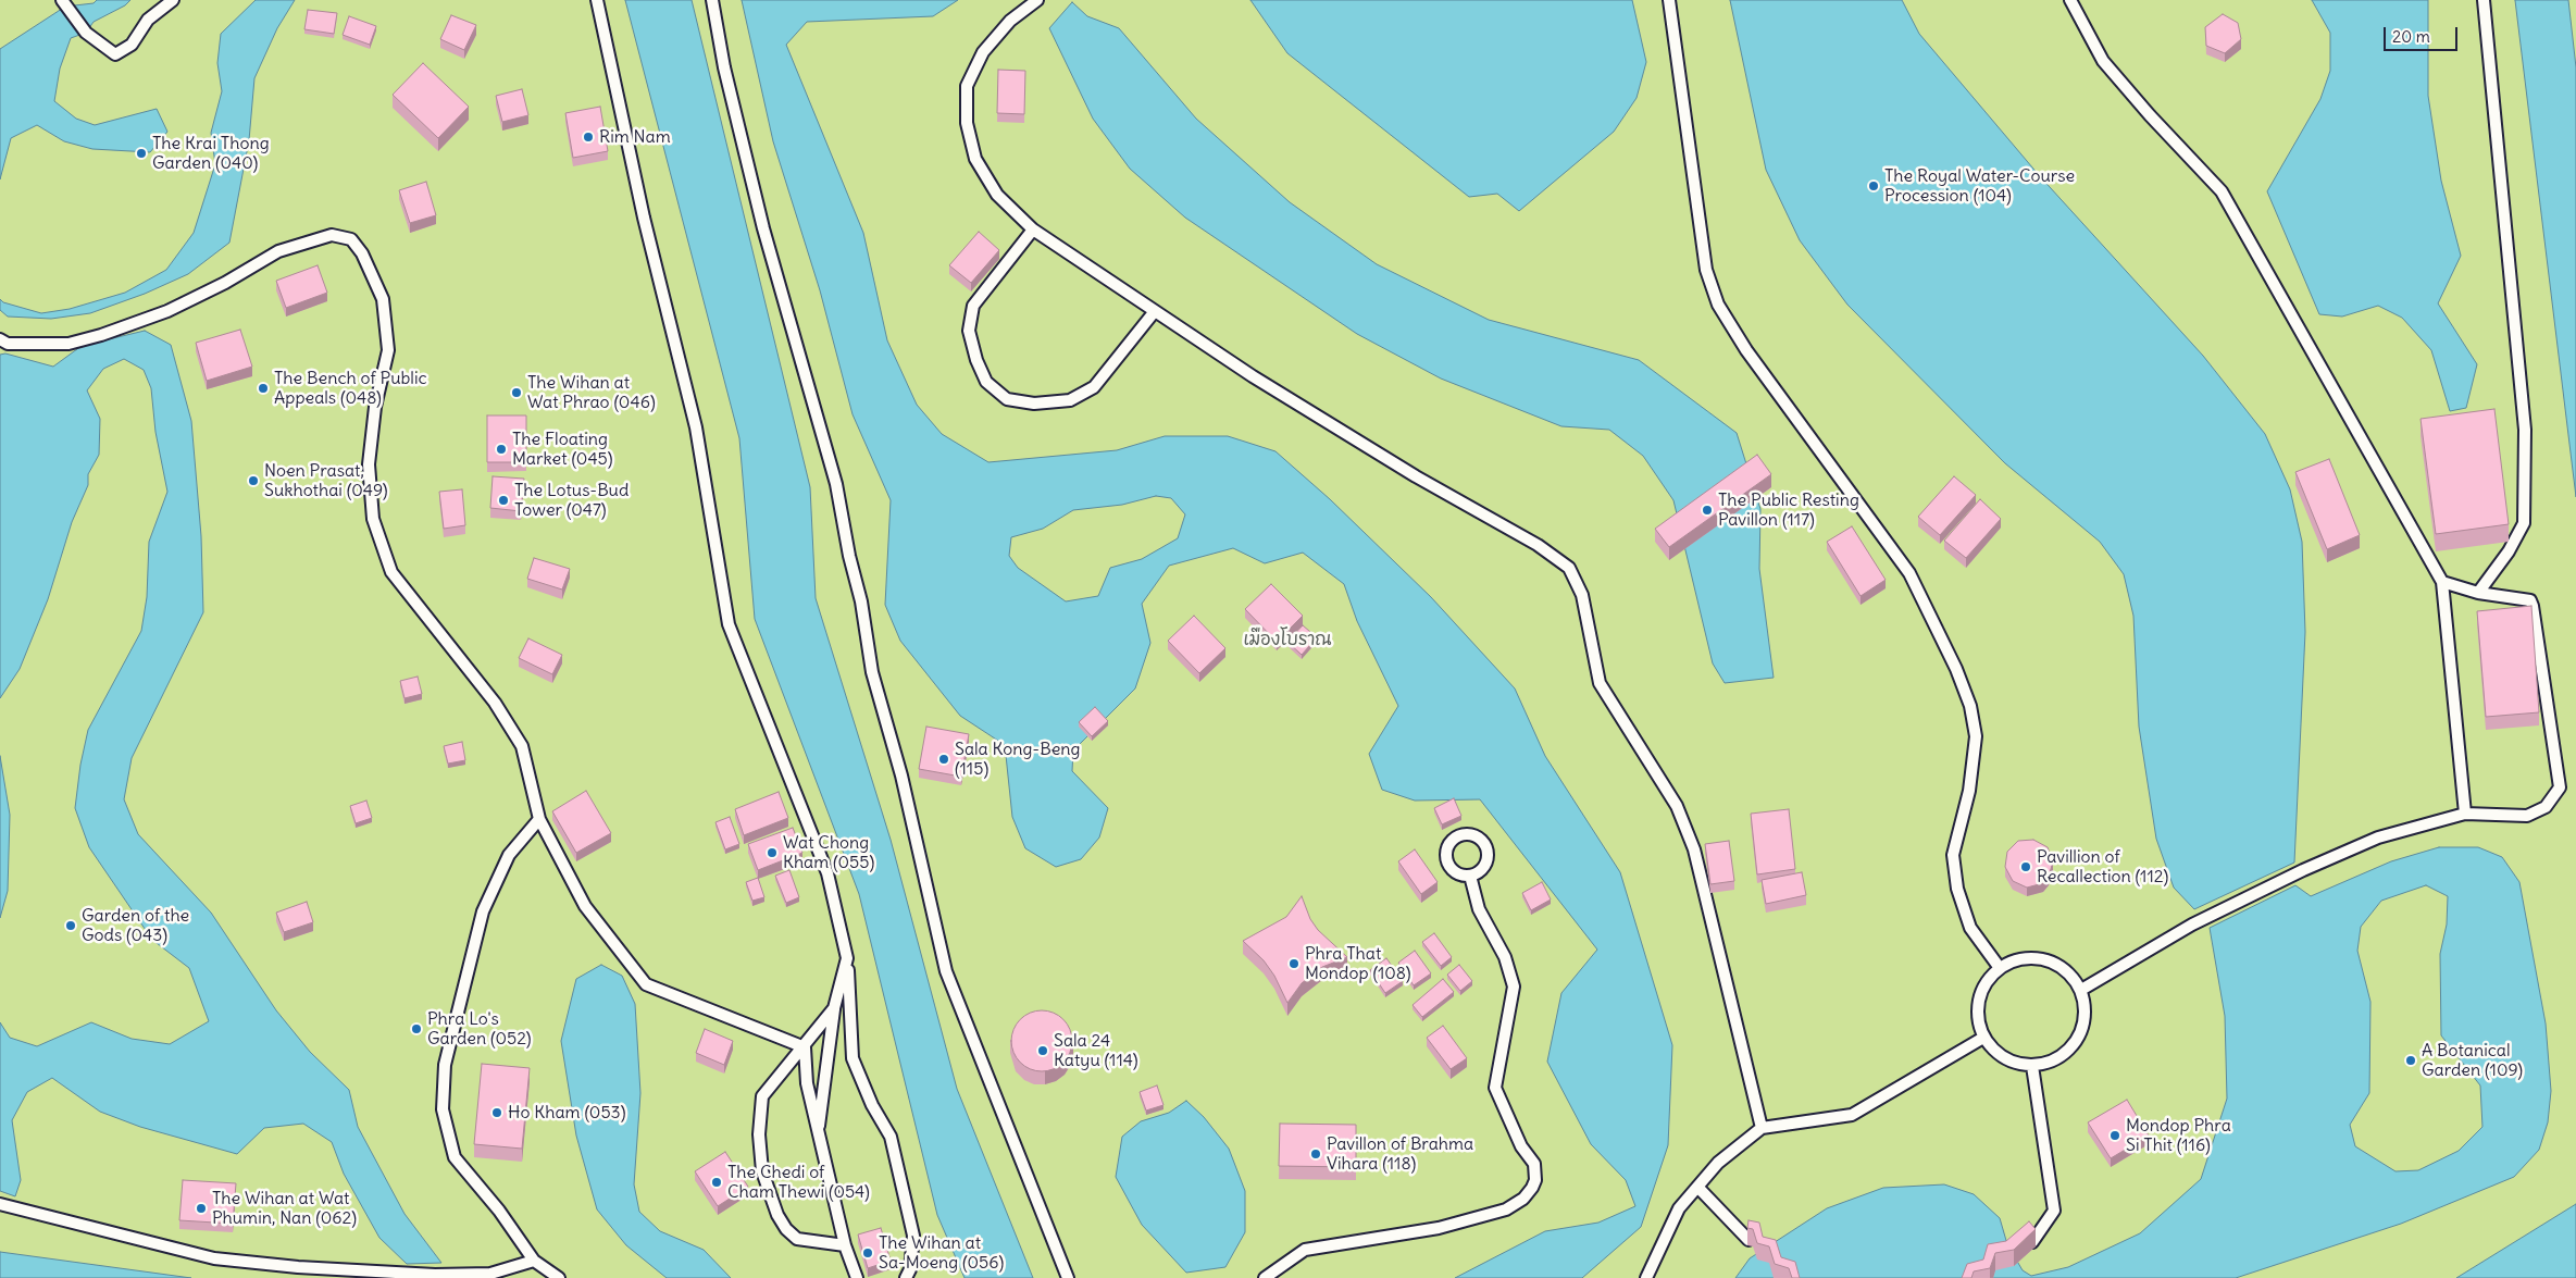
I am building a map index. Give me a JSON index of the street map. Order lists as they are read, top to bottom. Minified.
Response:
{"parks":["เมืองโบราณ"],"places":["Rim Nam","The Krai Thong Garden (040)","The Royal Water-Course Procession (104)","The Bench of Public Appeals (048)","The Wihan at Wat Phrao (046)","The Floating Market (045)","Noen Prasat, Sukhothai (049)","The Lotus-Bud Tower (047)","The Public Resting Pavillon (117)","Sala Kong-Beng (115)","Wat Chong Kham (055)","Pavillion of Recallection (112)","Garden of the Gods (043)","Phra That Mondop (108)","Phra Lo's Garden (052)","Sala 24 Katyu (114)","A Botanical Garden (109)","Ho Kham (053)","Mondop Phra Si Thit (116)","Pavillon of Brahma Vihara (118)","The Chedi of Cham Thewi (054)","The Wihan at Wat Phumin, Nan (062)","The Wihan at Sa-Moeng (056)"],"scale_bar":"20 m"}
